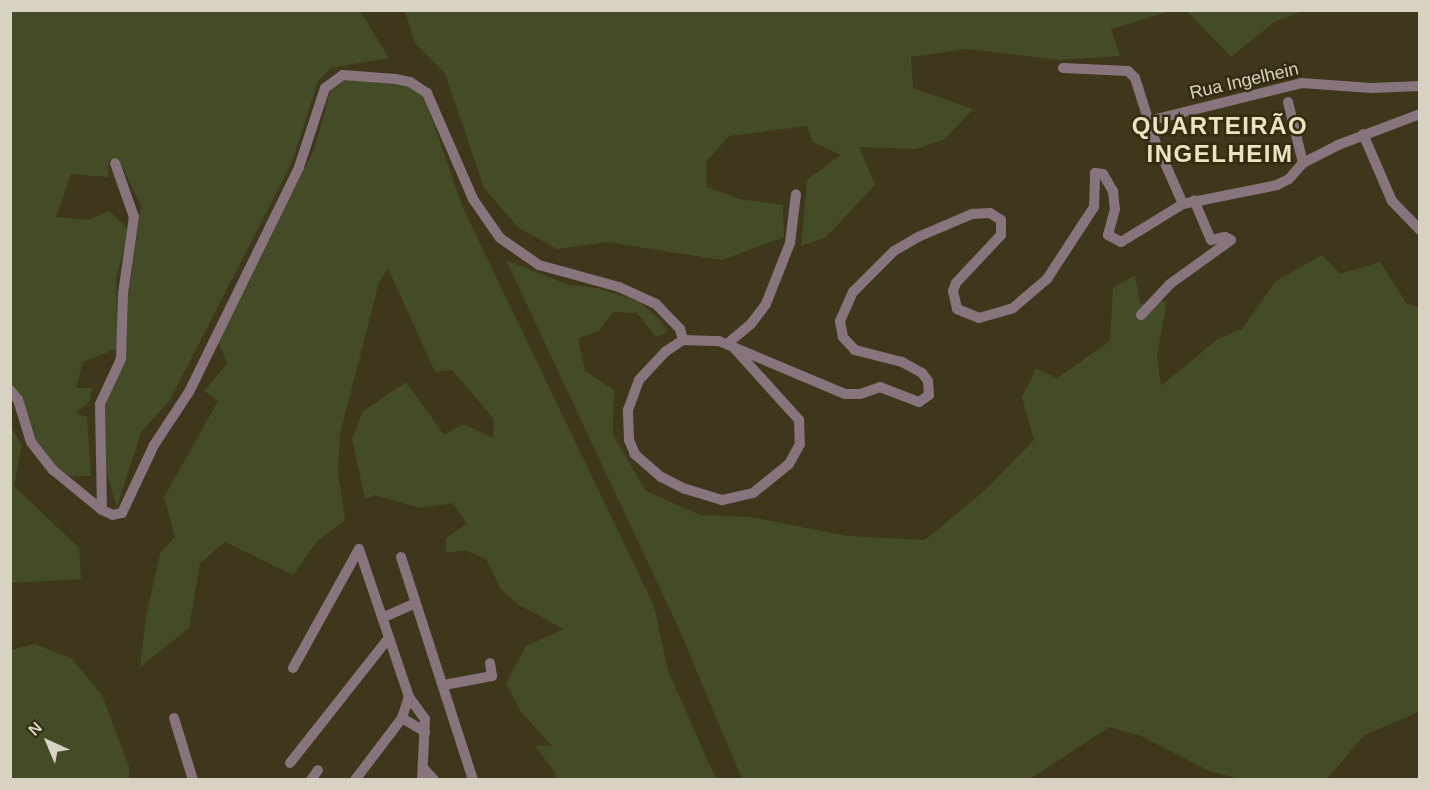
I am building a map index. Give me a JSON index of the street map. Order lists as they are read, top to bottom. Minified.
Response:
{"streets":{"street":["Rua Ingelhein"]},"districts":["QUARTEIRÃO INGELHEIM"],"north":"top left"}
